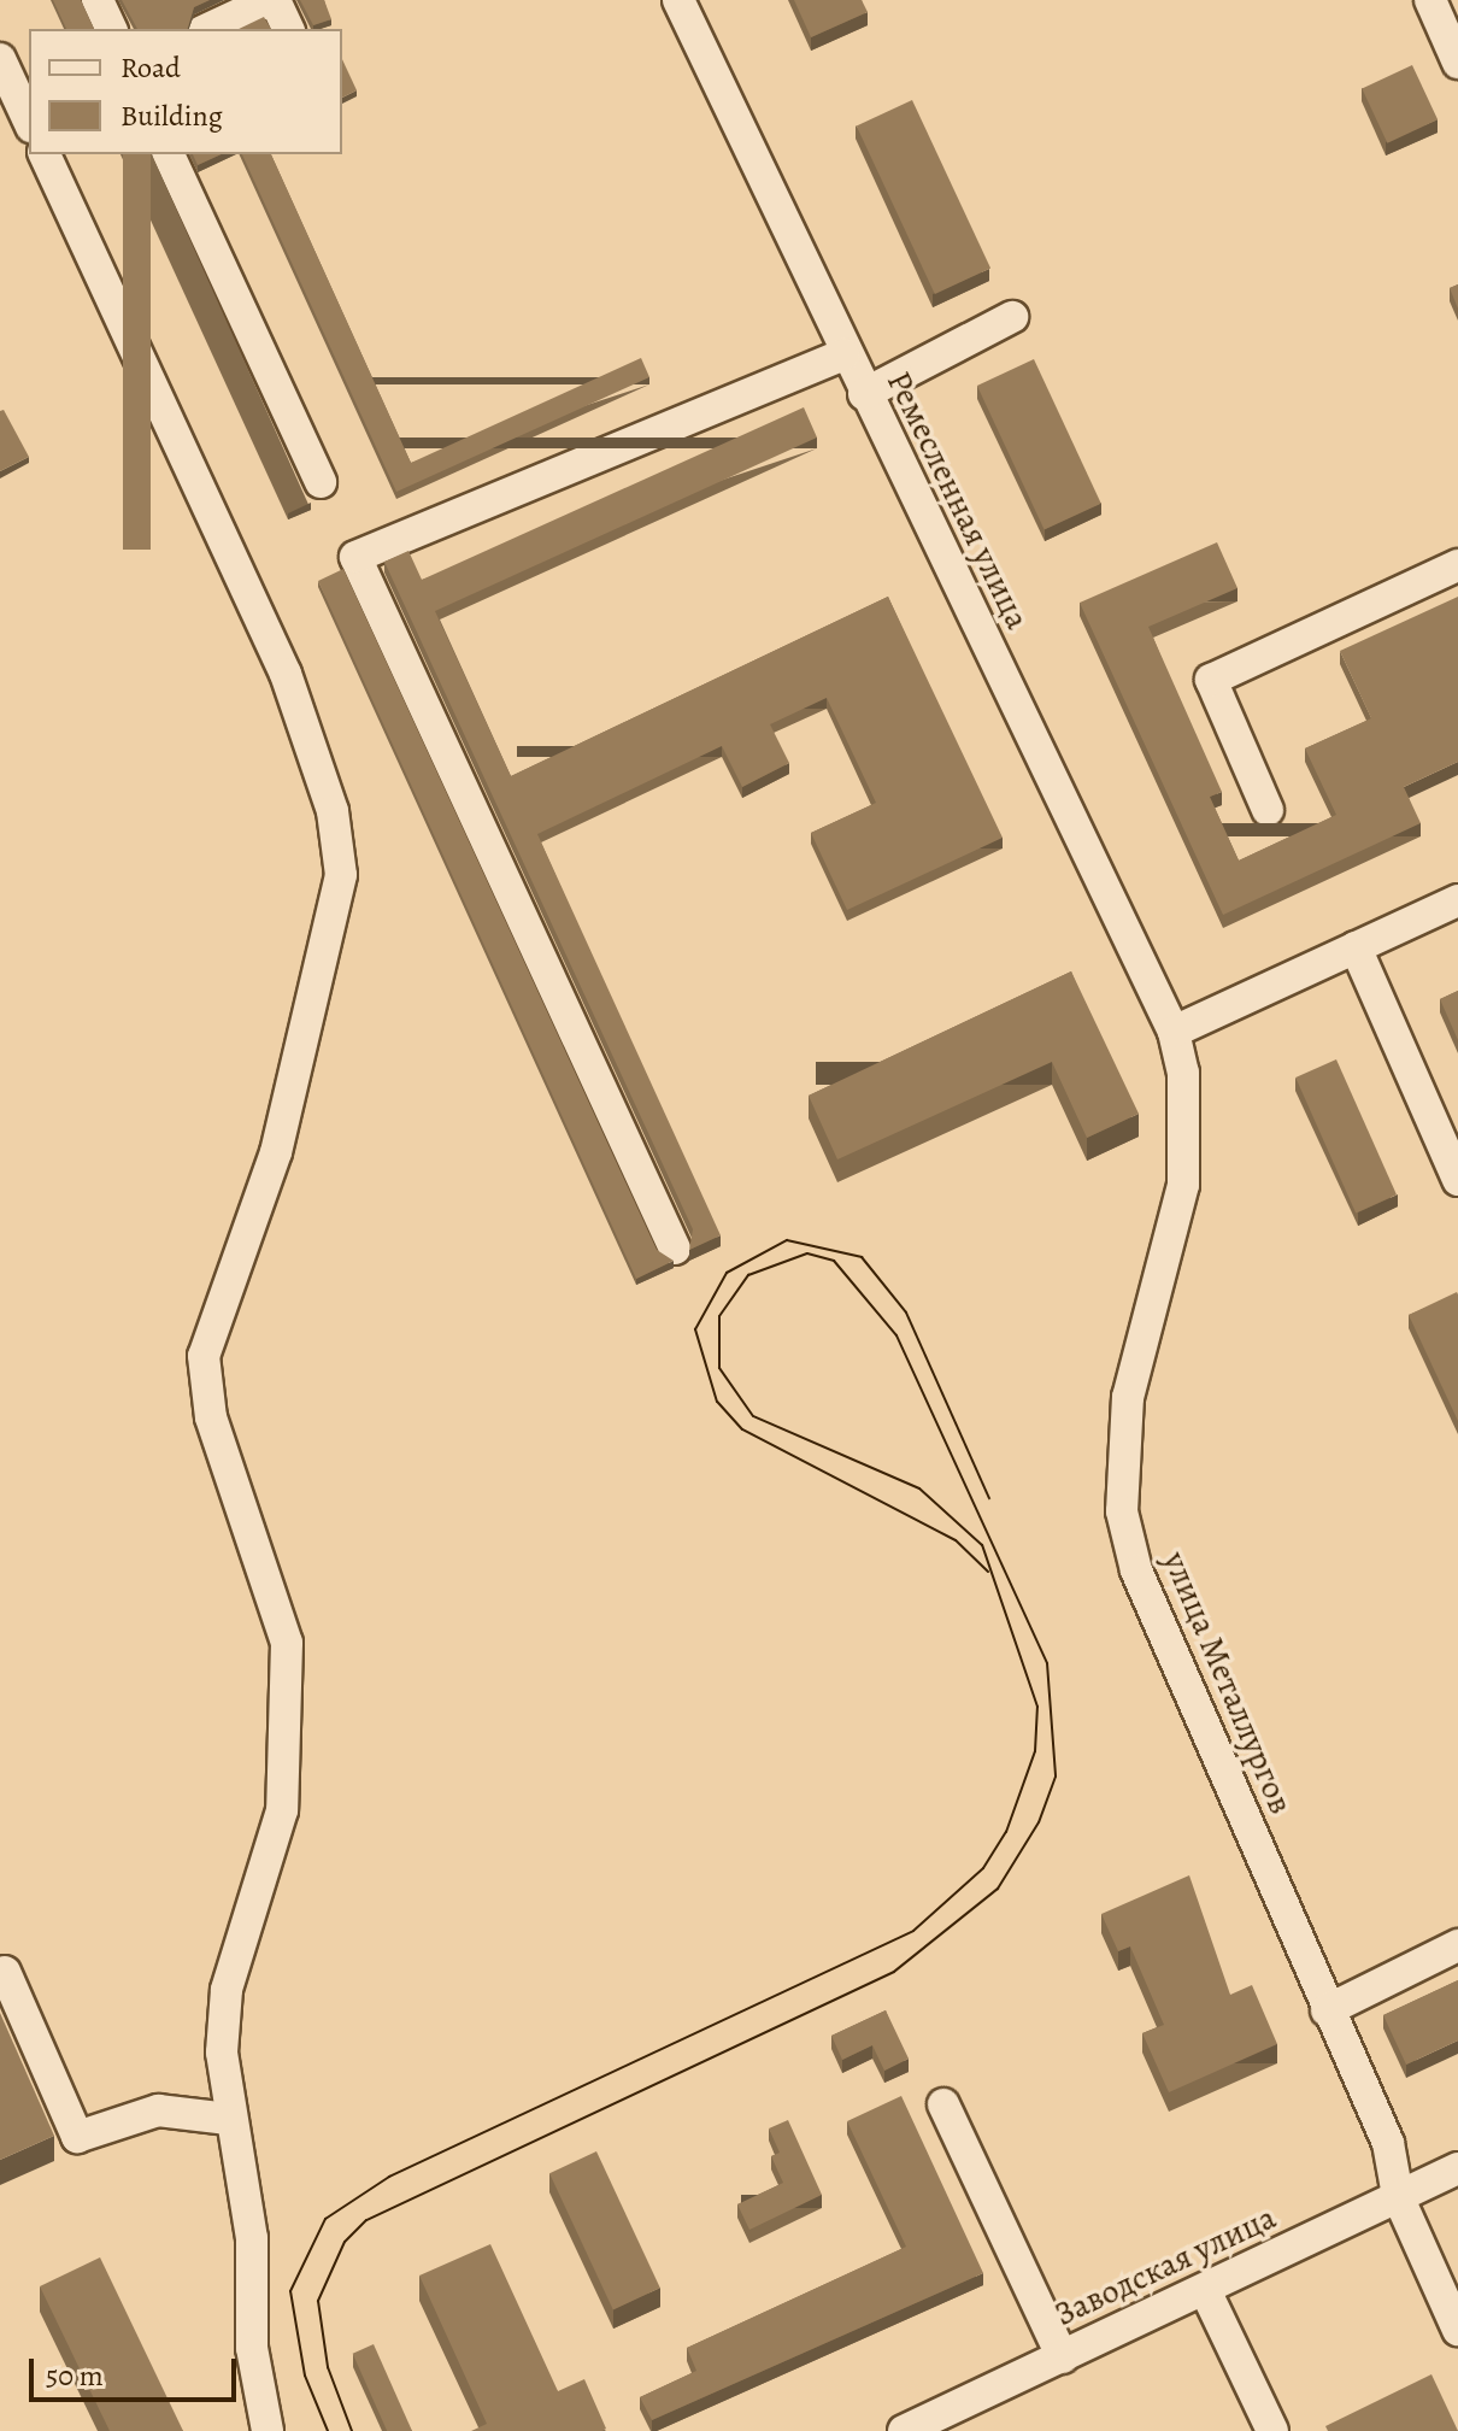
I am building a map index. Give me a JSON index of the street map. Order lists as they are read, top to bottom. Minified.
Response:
{"streets":{"street":["Ремесленная улица","улица Металлургов","Заводская улица"]},"crossings":[["Ремесленная улица","улица Металлургов"],["улица Металлургов","Заводская улица"]],"legend":["Road","Building"],"scale_bar":"50 m"}
